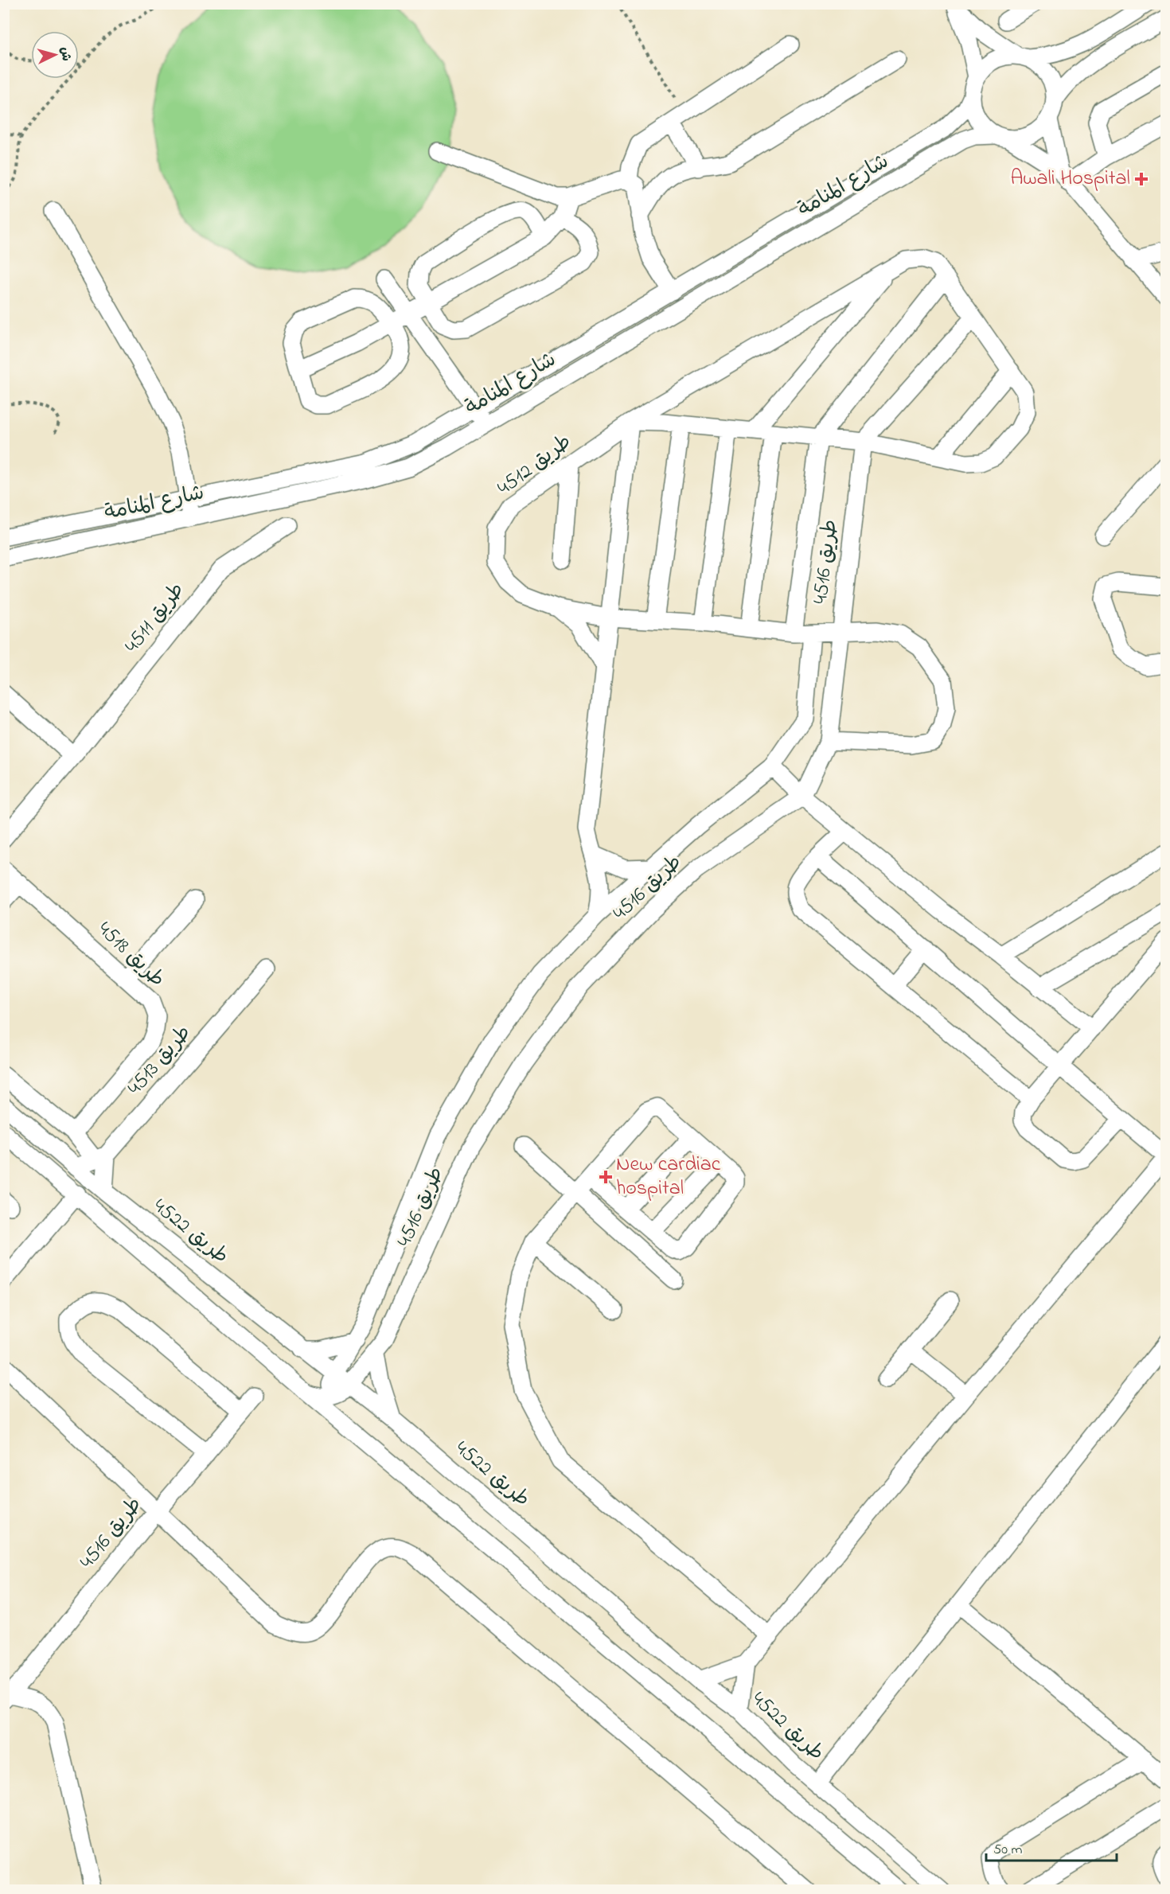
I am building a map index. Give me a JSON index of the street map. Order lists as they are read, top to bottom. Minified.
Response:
{"streets":{"street":["شارع المنامة","طريق 4512","طريق 4516","طريق 4511","طريق 4518","طريق 4513","طريق 4522"]},"crossings":[["طريق 4512","طريق 4516"],["طريق 4516","طريق 4522"],["طريق 4513","طريق 4522"]],"places":{"health":["Awali Hospital","New cardiac hospital"]},"scale_bar":"50 m","north":"right"}
